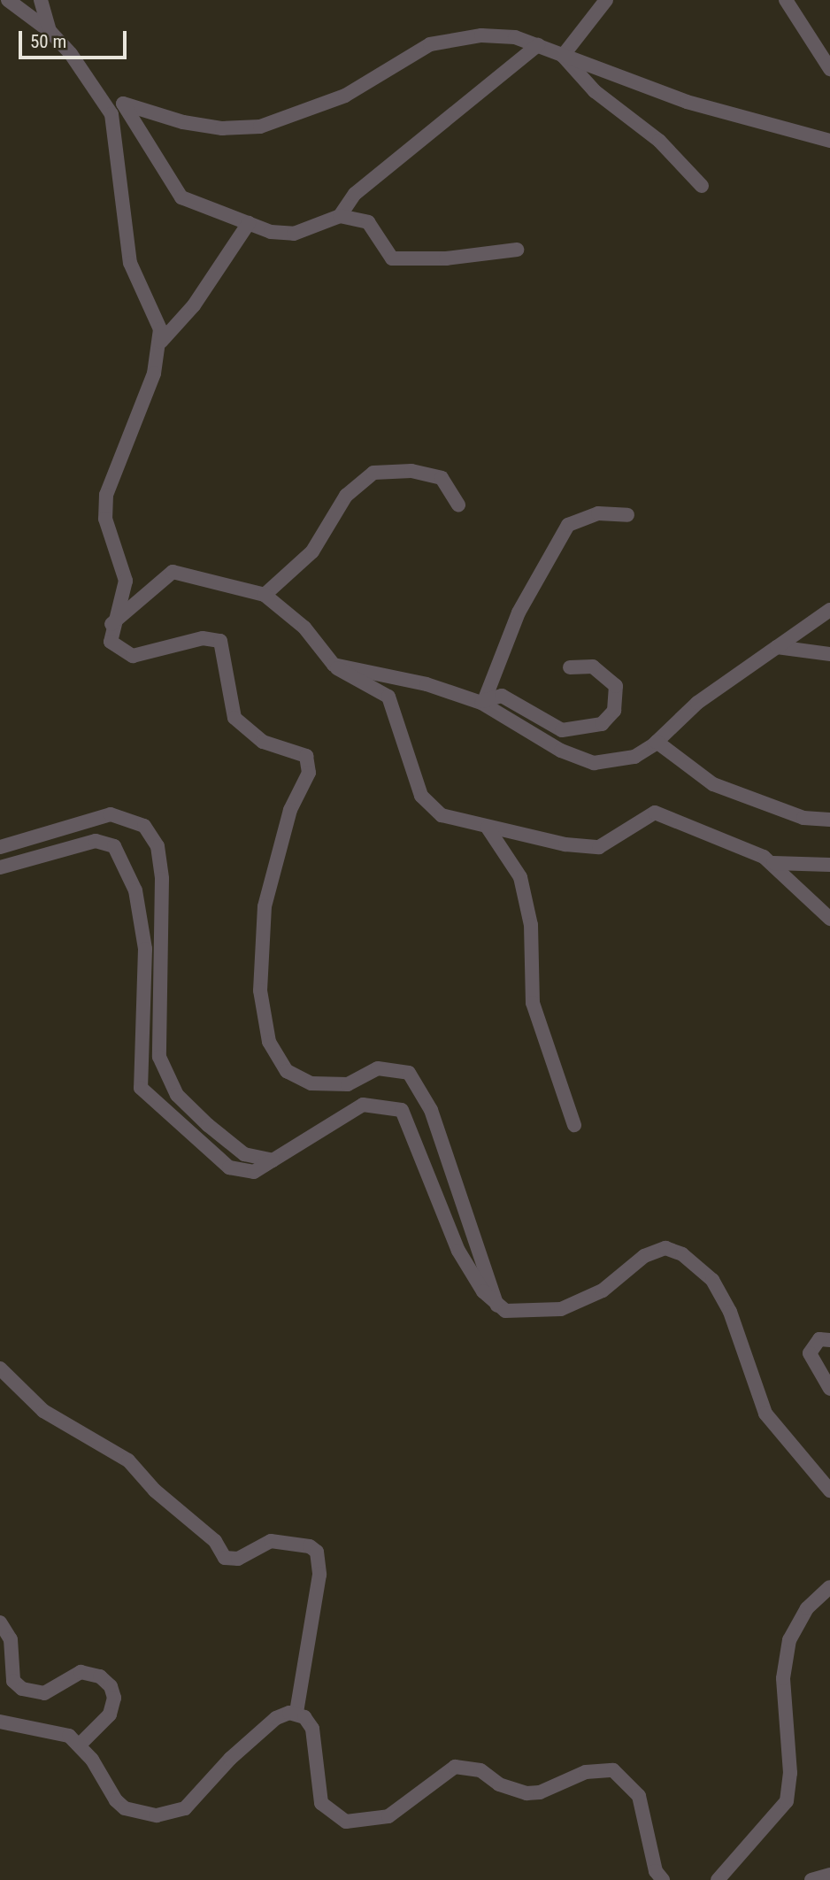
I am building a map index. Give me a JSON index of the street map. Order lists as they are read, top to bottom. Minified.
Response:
{"scale_bar":"50 m"}
